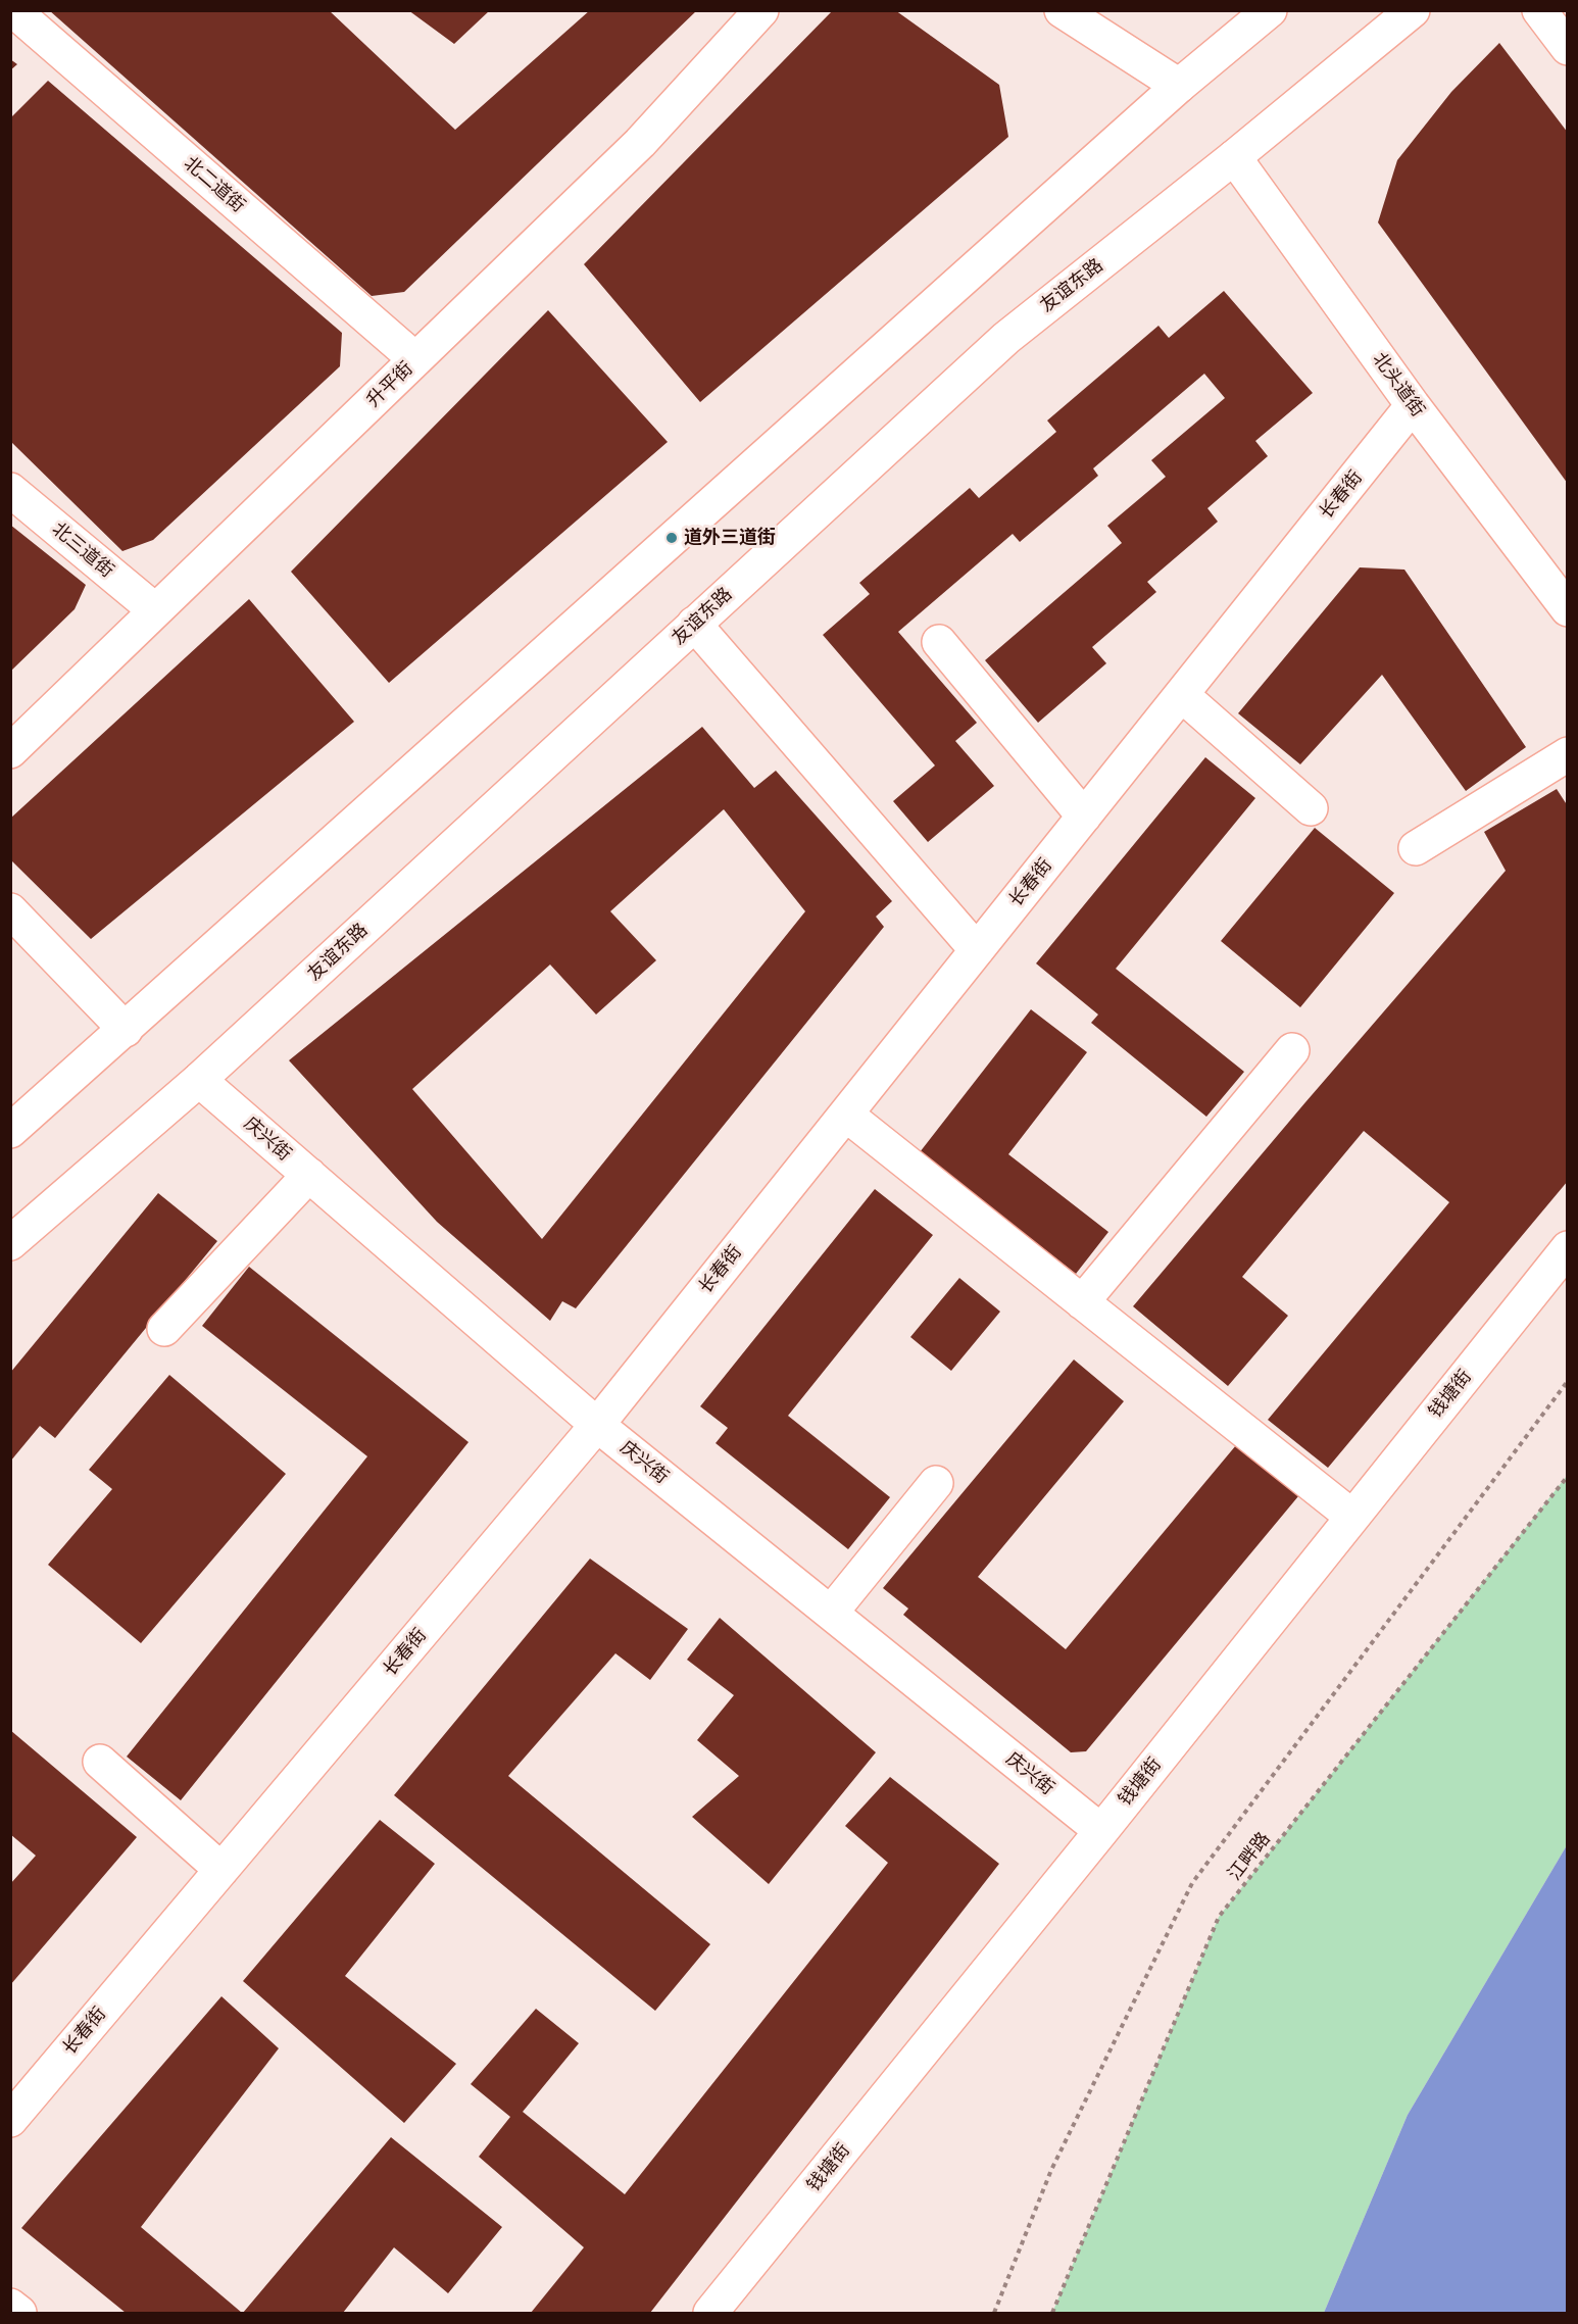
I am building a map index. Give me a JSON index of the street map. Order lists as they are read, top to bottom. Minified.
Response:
{"streets":{"main road":["北二道街","友谊东路","升平街","北头道街","长春街","北三道街","庆兴街","钱塘街"],"path":["江畔路"]},"crossings":[["北二道街","升平街"],["友谊东路","北头道街"],["友谊东路","庆兴街"],["升平街","北三道街"],["北头道街","长春街"],["长春街","庆兴街"],["庆兴街","钱塘街"]],"places":["道外三道街"]}
